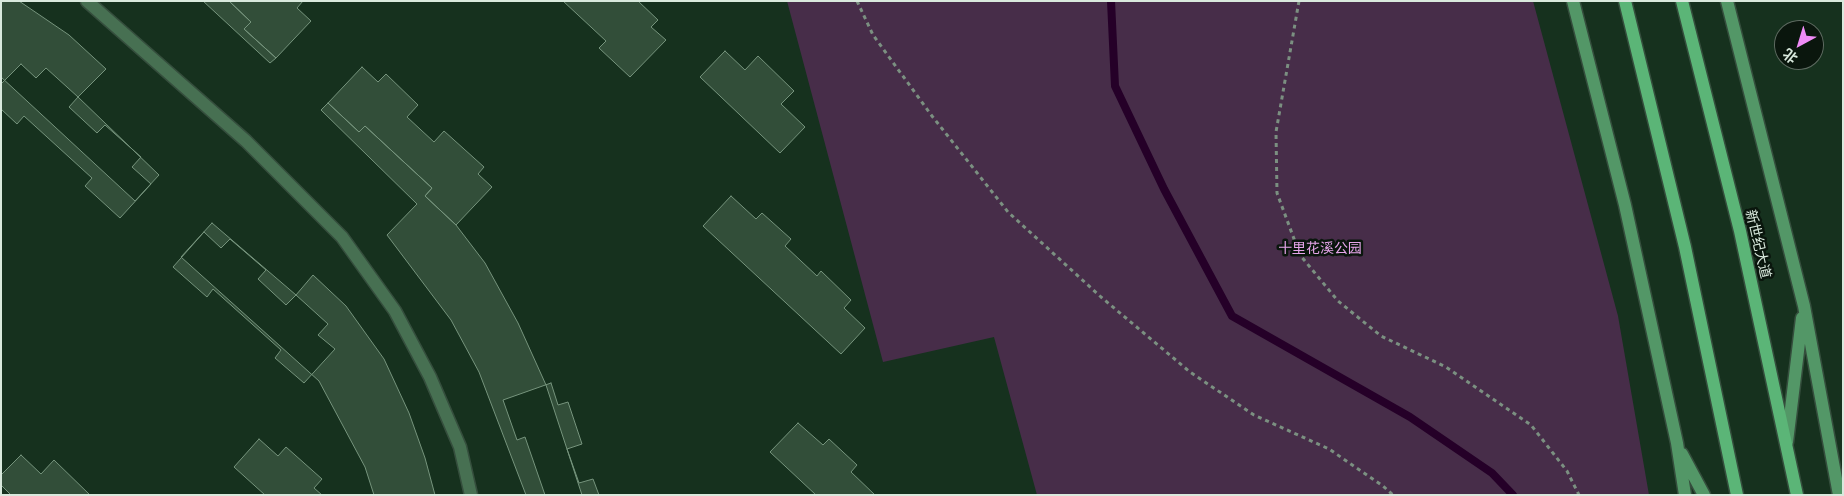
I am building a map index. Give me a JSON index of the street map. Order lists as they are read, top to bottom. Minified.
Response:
{"streets":{"main road":["新世纪大道"]},"parks":["十里花溪公园"],"north":"bottom left"}
